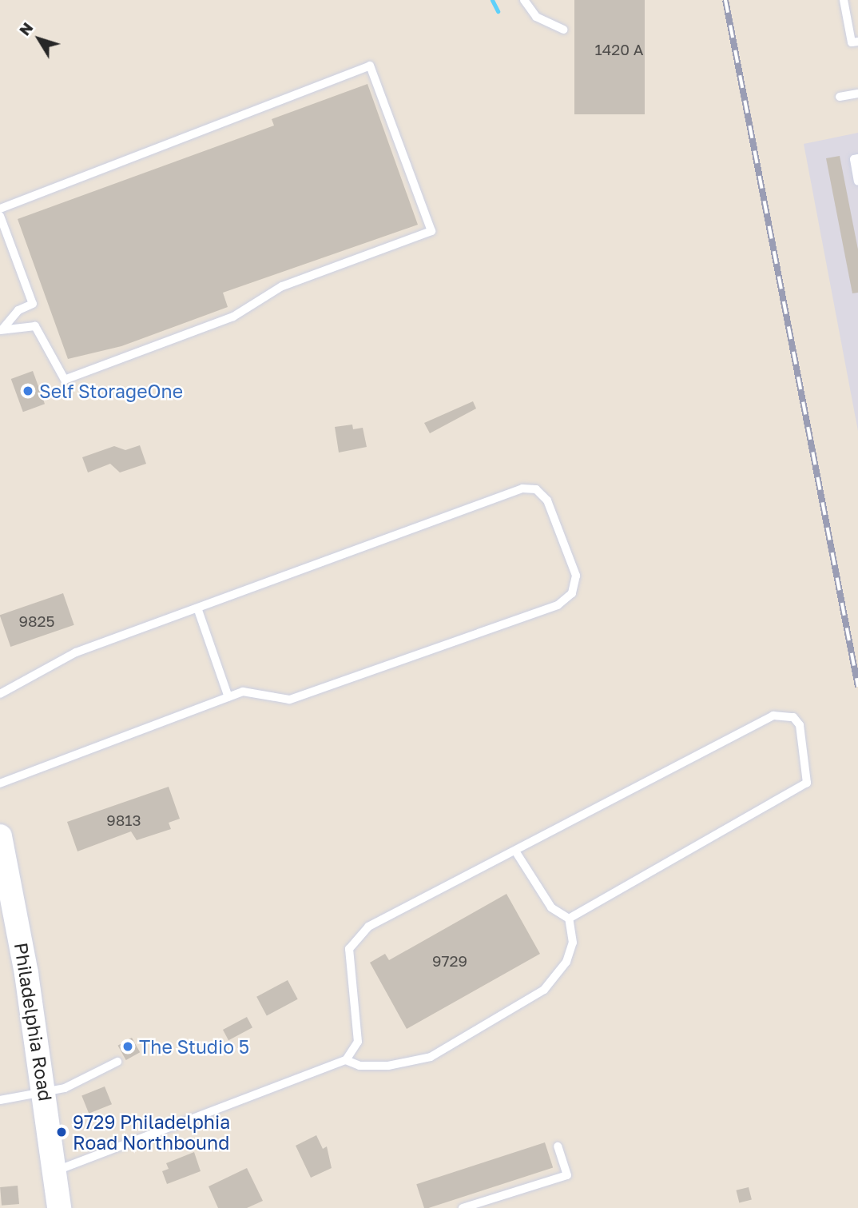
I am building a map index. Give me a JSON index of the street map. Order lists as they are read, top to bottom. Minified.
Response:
{"streets":{"main road":["Philadelphia Road"]},"places":["Self StorageOne","The Studio 5","9729 Philadelphia Road Northbound"],"house_numbers":["1420 A","9825","9813","9729"],"north":"top left"}
